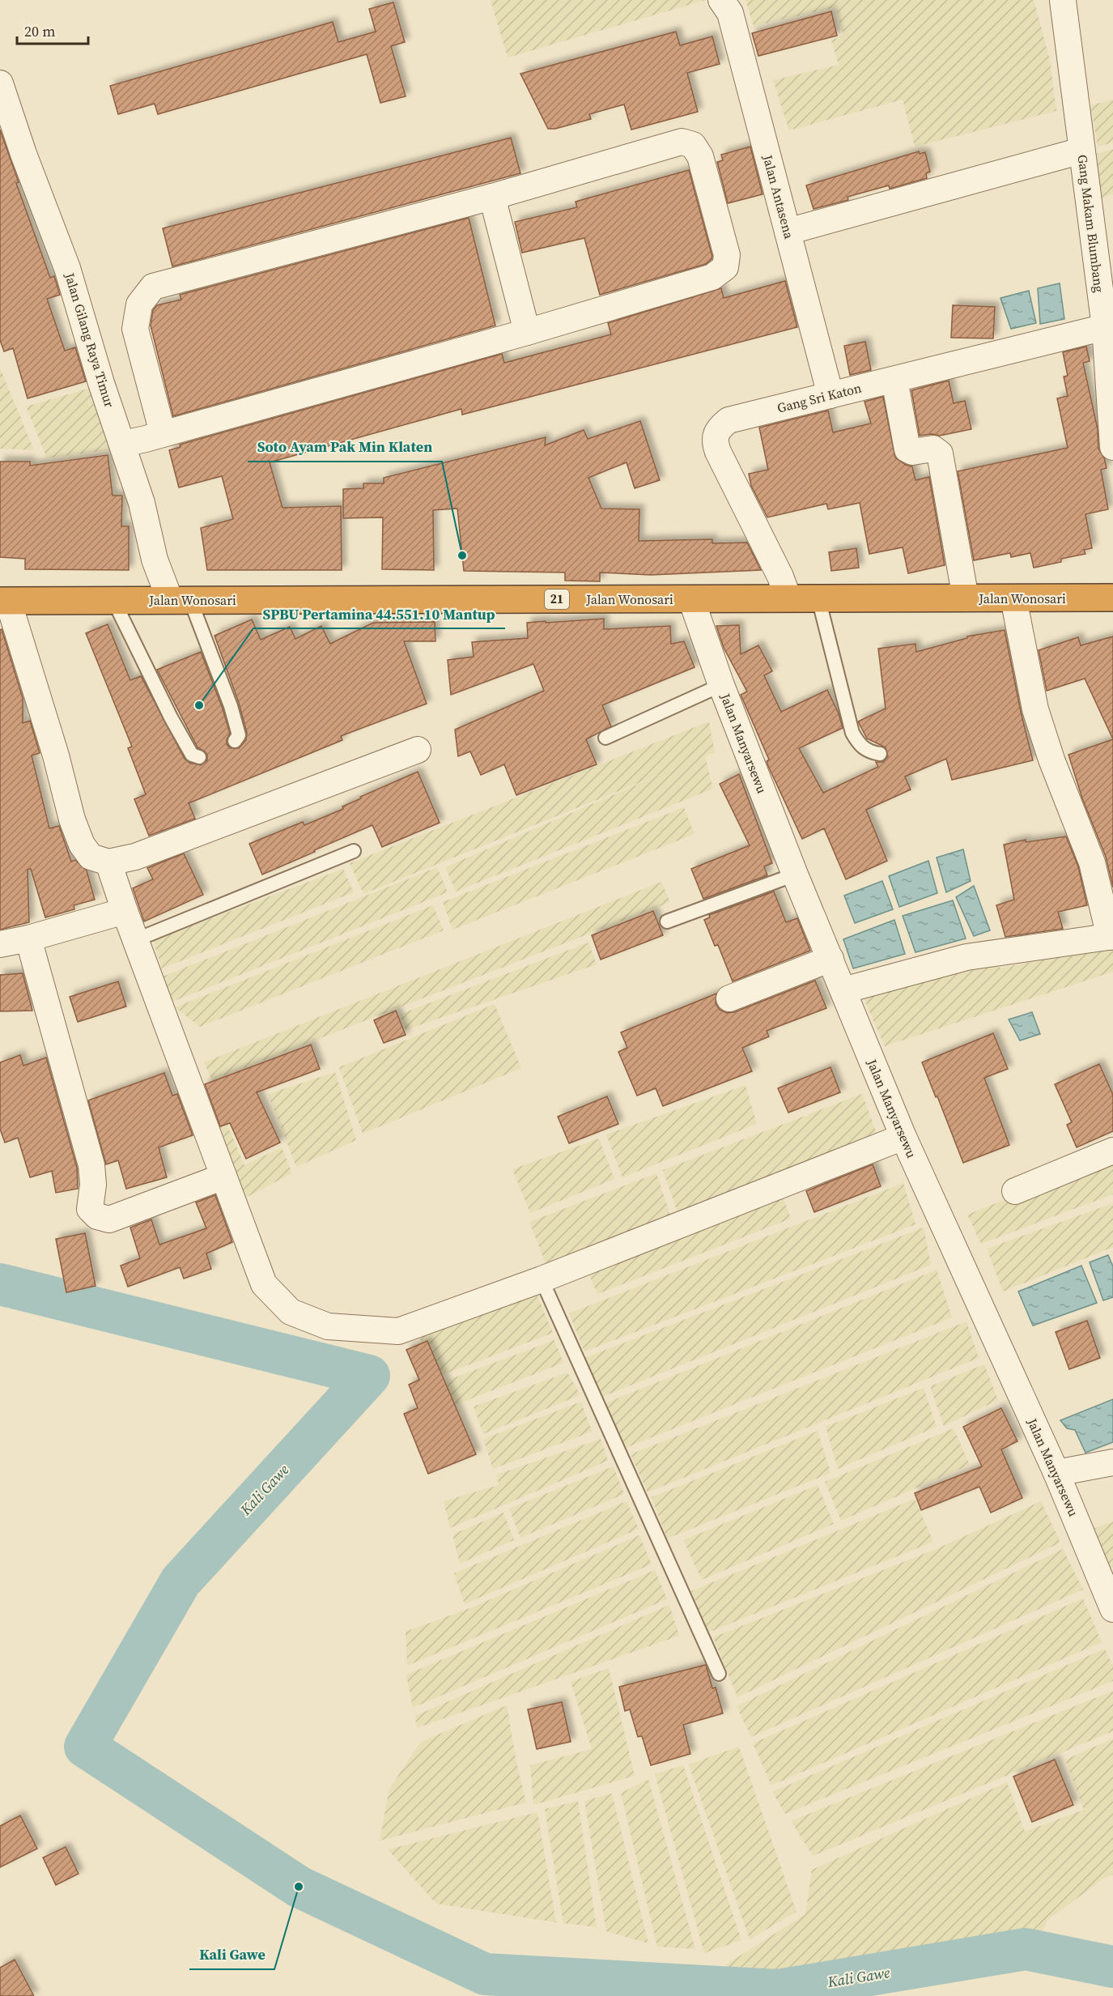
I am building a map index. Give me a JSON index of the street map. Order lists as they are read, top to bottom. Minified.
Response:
{"streets":{"highway":["Jalan Wonosari","21"],"street":["Jalan Antasena","Gang Makam Blumbang","Jalan Gilang Raya Timur","Gang Sri Katon","Jalan Manyarsewu"]},"crossings":[["Jalan Antasena","Gang Sri Katon"],["Gang Makam Blumbang","Gang Sri Katon"],["Jalan Gilang Raya Timur","Jalan Wonosari"],["Gang Sri Katon","Jalan Wonosari"],["Jalan Wonosari","Jalan Manyarsewu"]],"water":["Kali Gawe"],"places":["Soto Ayam Pak Min Klaten","SPBU Pertamina 44.551.10 Mantup","Kali Gawe"],"scale_bar":"20 m"}
